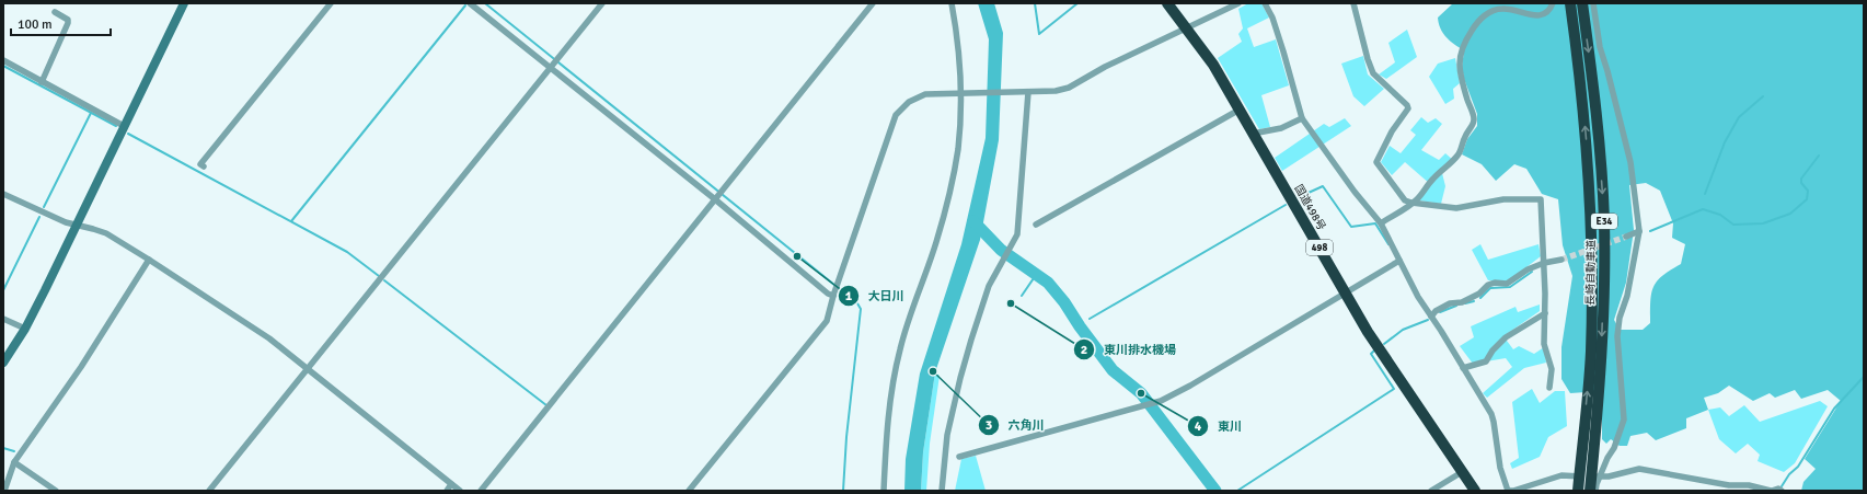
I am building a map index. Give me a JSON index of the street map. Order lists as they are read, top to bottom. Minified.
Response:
{"streets":{"highway":["国道498号","E34","498","長崎自動車道"]},"places":["大日川","東川排水機場","六角川","東川"],"scale_bar":"100 m"}
